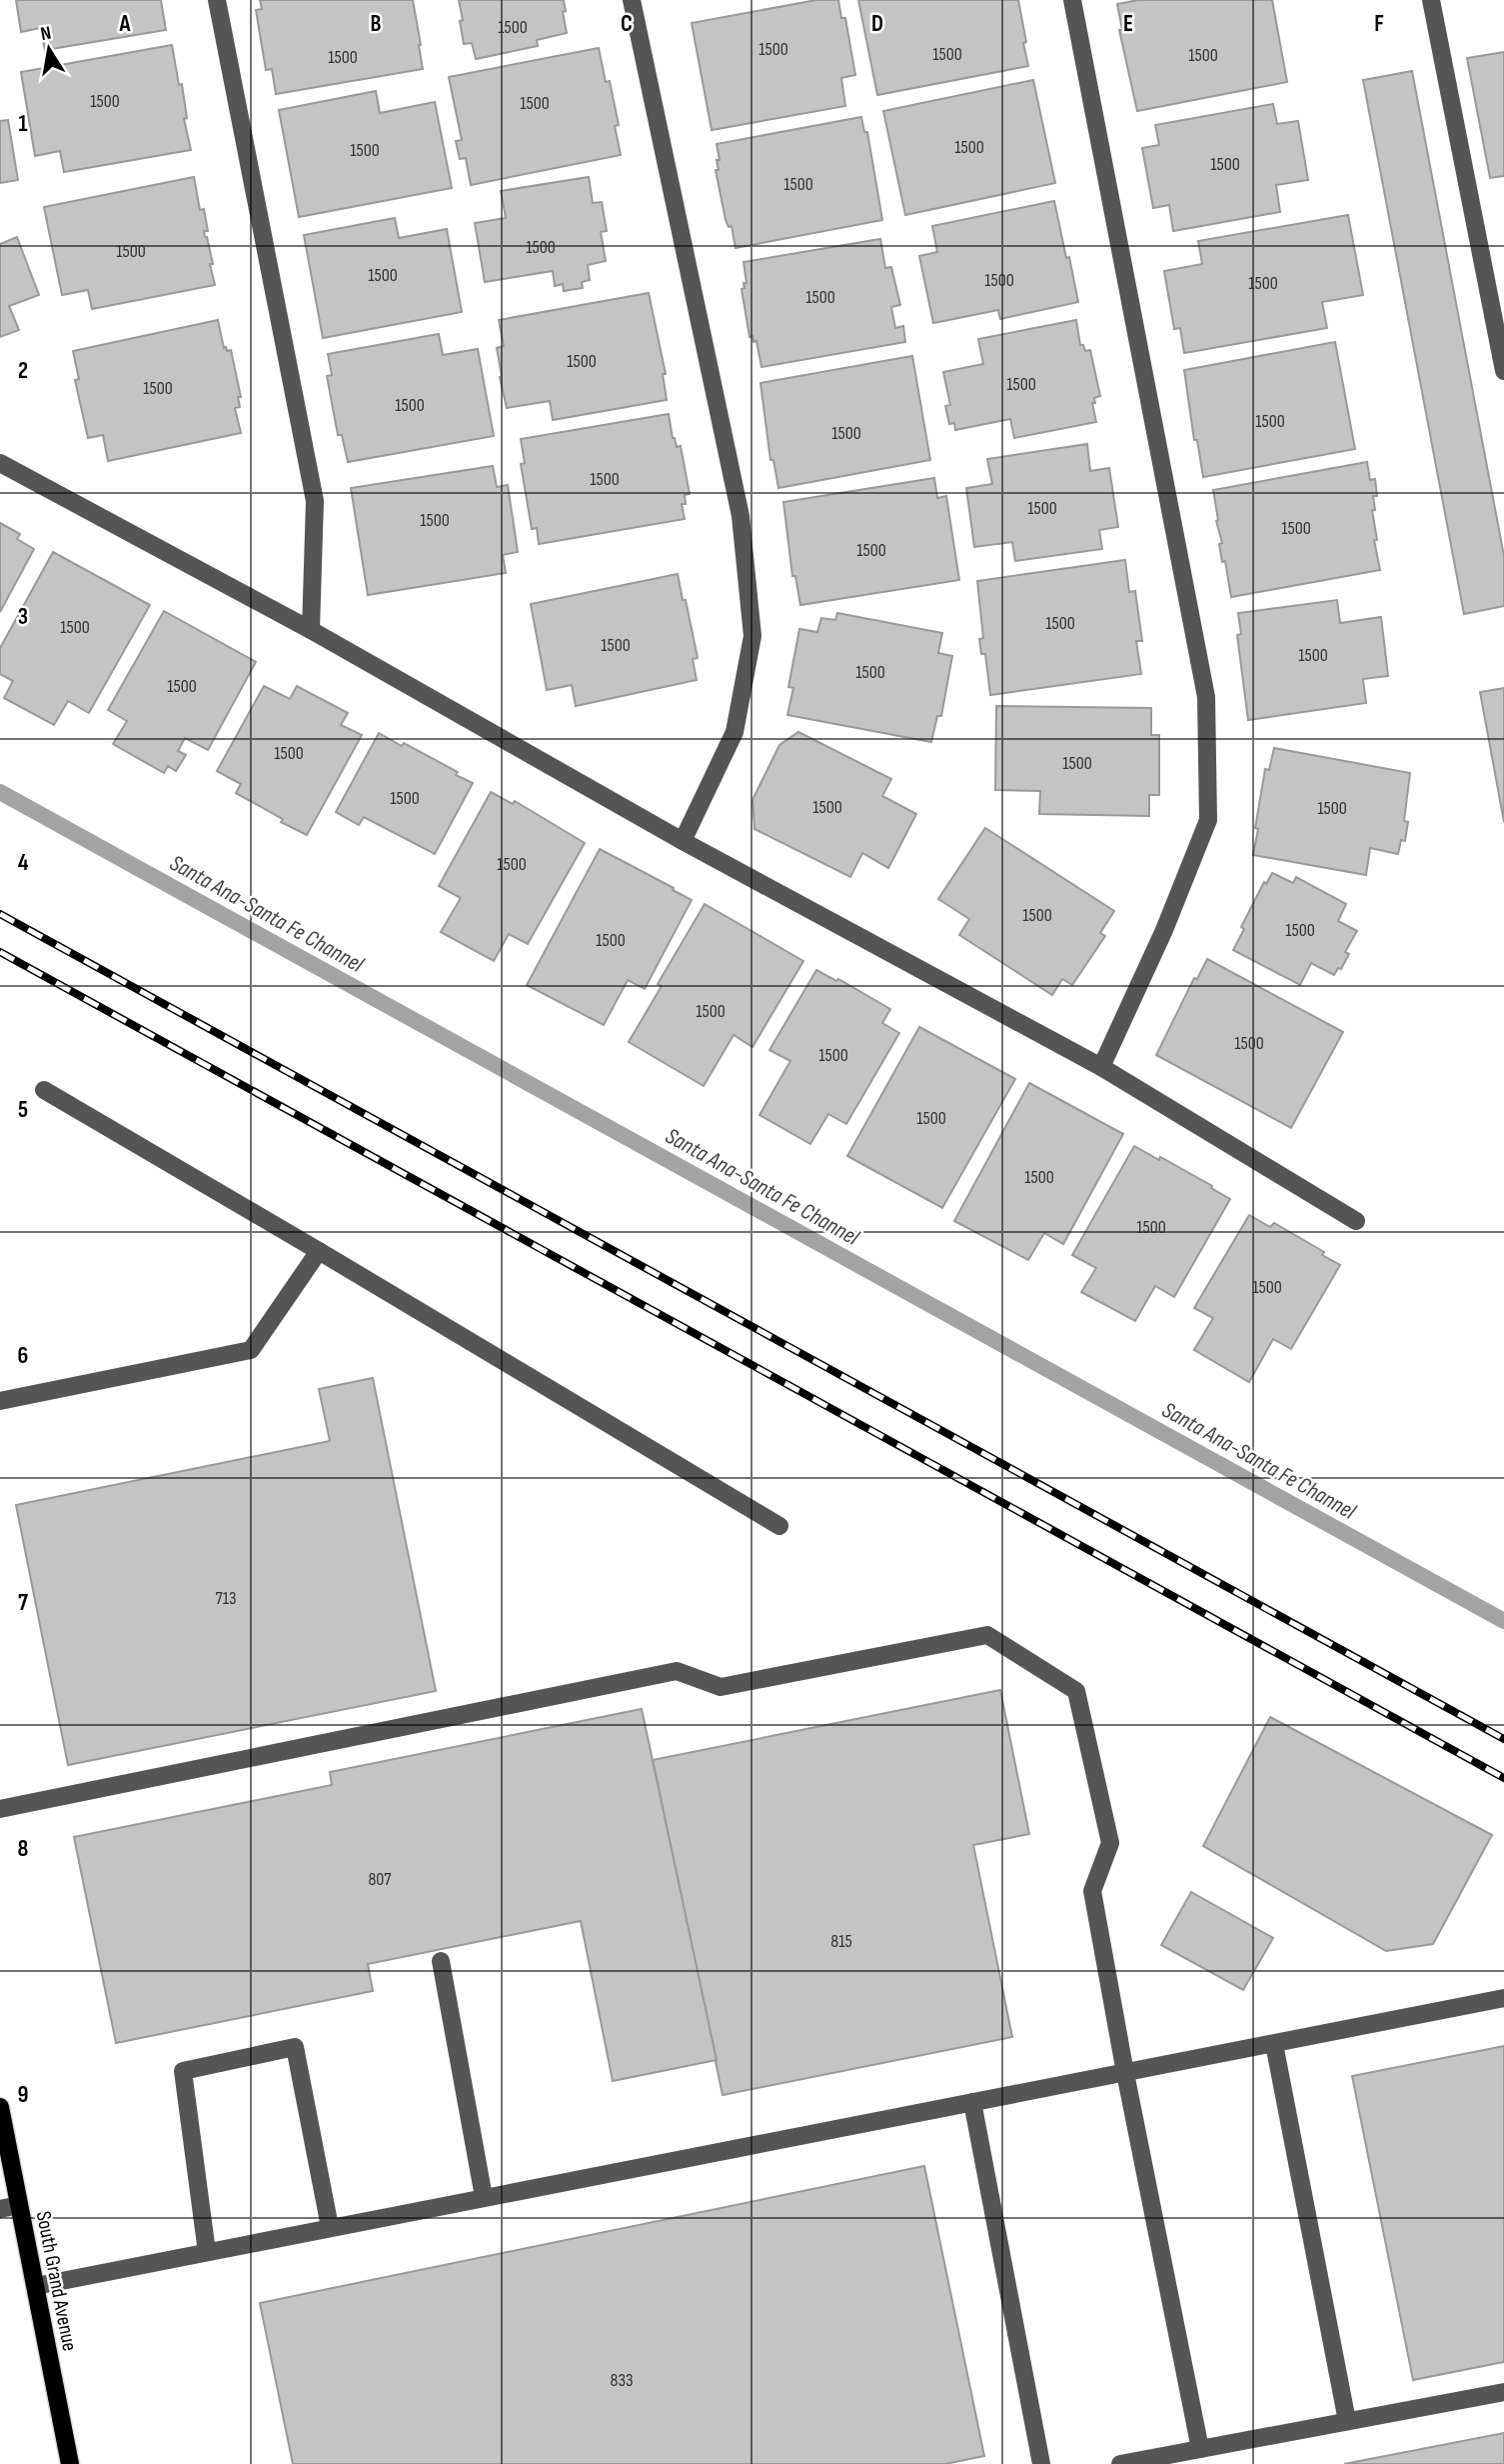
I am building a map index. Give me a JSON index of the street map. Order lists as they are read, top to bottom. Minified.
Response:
{"streets":{"main road":["South Grand Avenue"]},"water":["Santa Ana-Santa Fe Channel"],"house_numbers":["1500","1500","1500","1500","1500","1500","1500","1500","1500","1500","1500","1500","1500","1500","1500","1500","1500","1500","1500","1500","1500","1500","1500","1500","1500","1500","1500","1500","1500","1500","1500","1500","1500","1500","1500","1500","1500","1500","1500","1500","1500","1500","1500","1500","1500","1500","1500","1500","1500","1500","713","807","815","833"],"north":"top","grid":{"columns":["A","B","C","D","E","F"],"rows":["1","2","3","4","5","6","7","8","9"]}}
